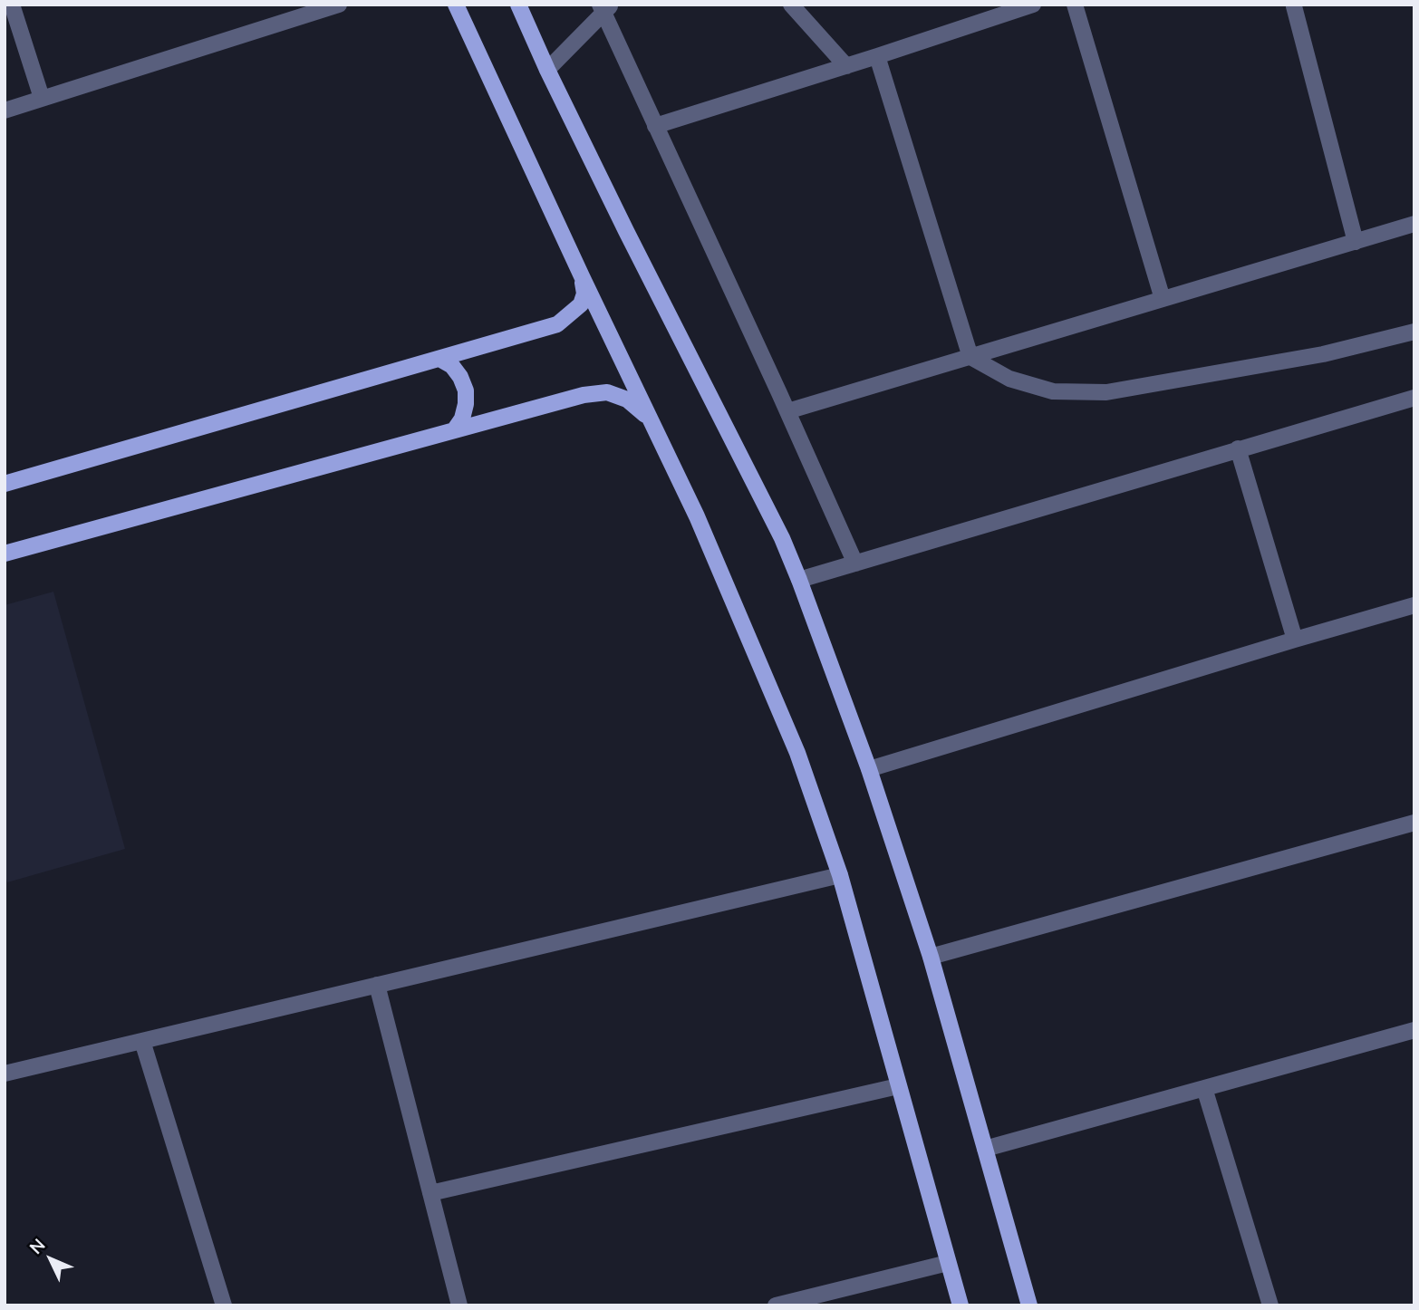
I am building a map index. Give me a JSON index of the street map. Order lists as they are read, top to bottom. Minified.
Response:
{"north":"top left"}
